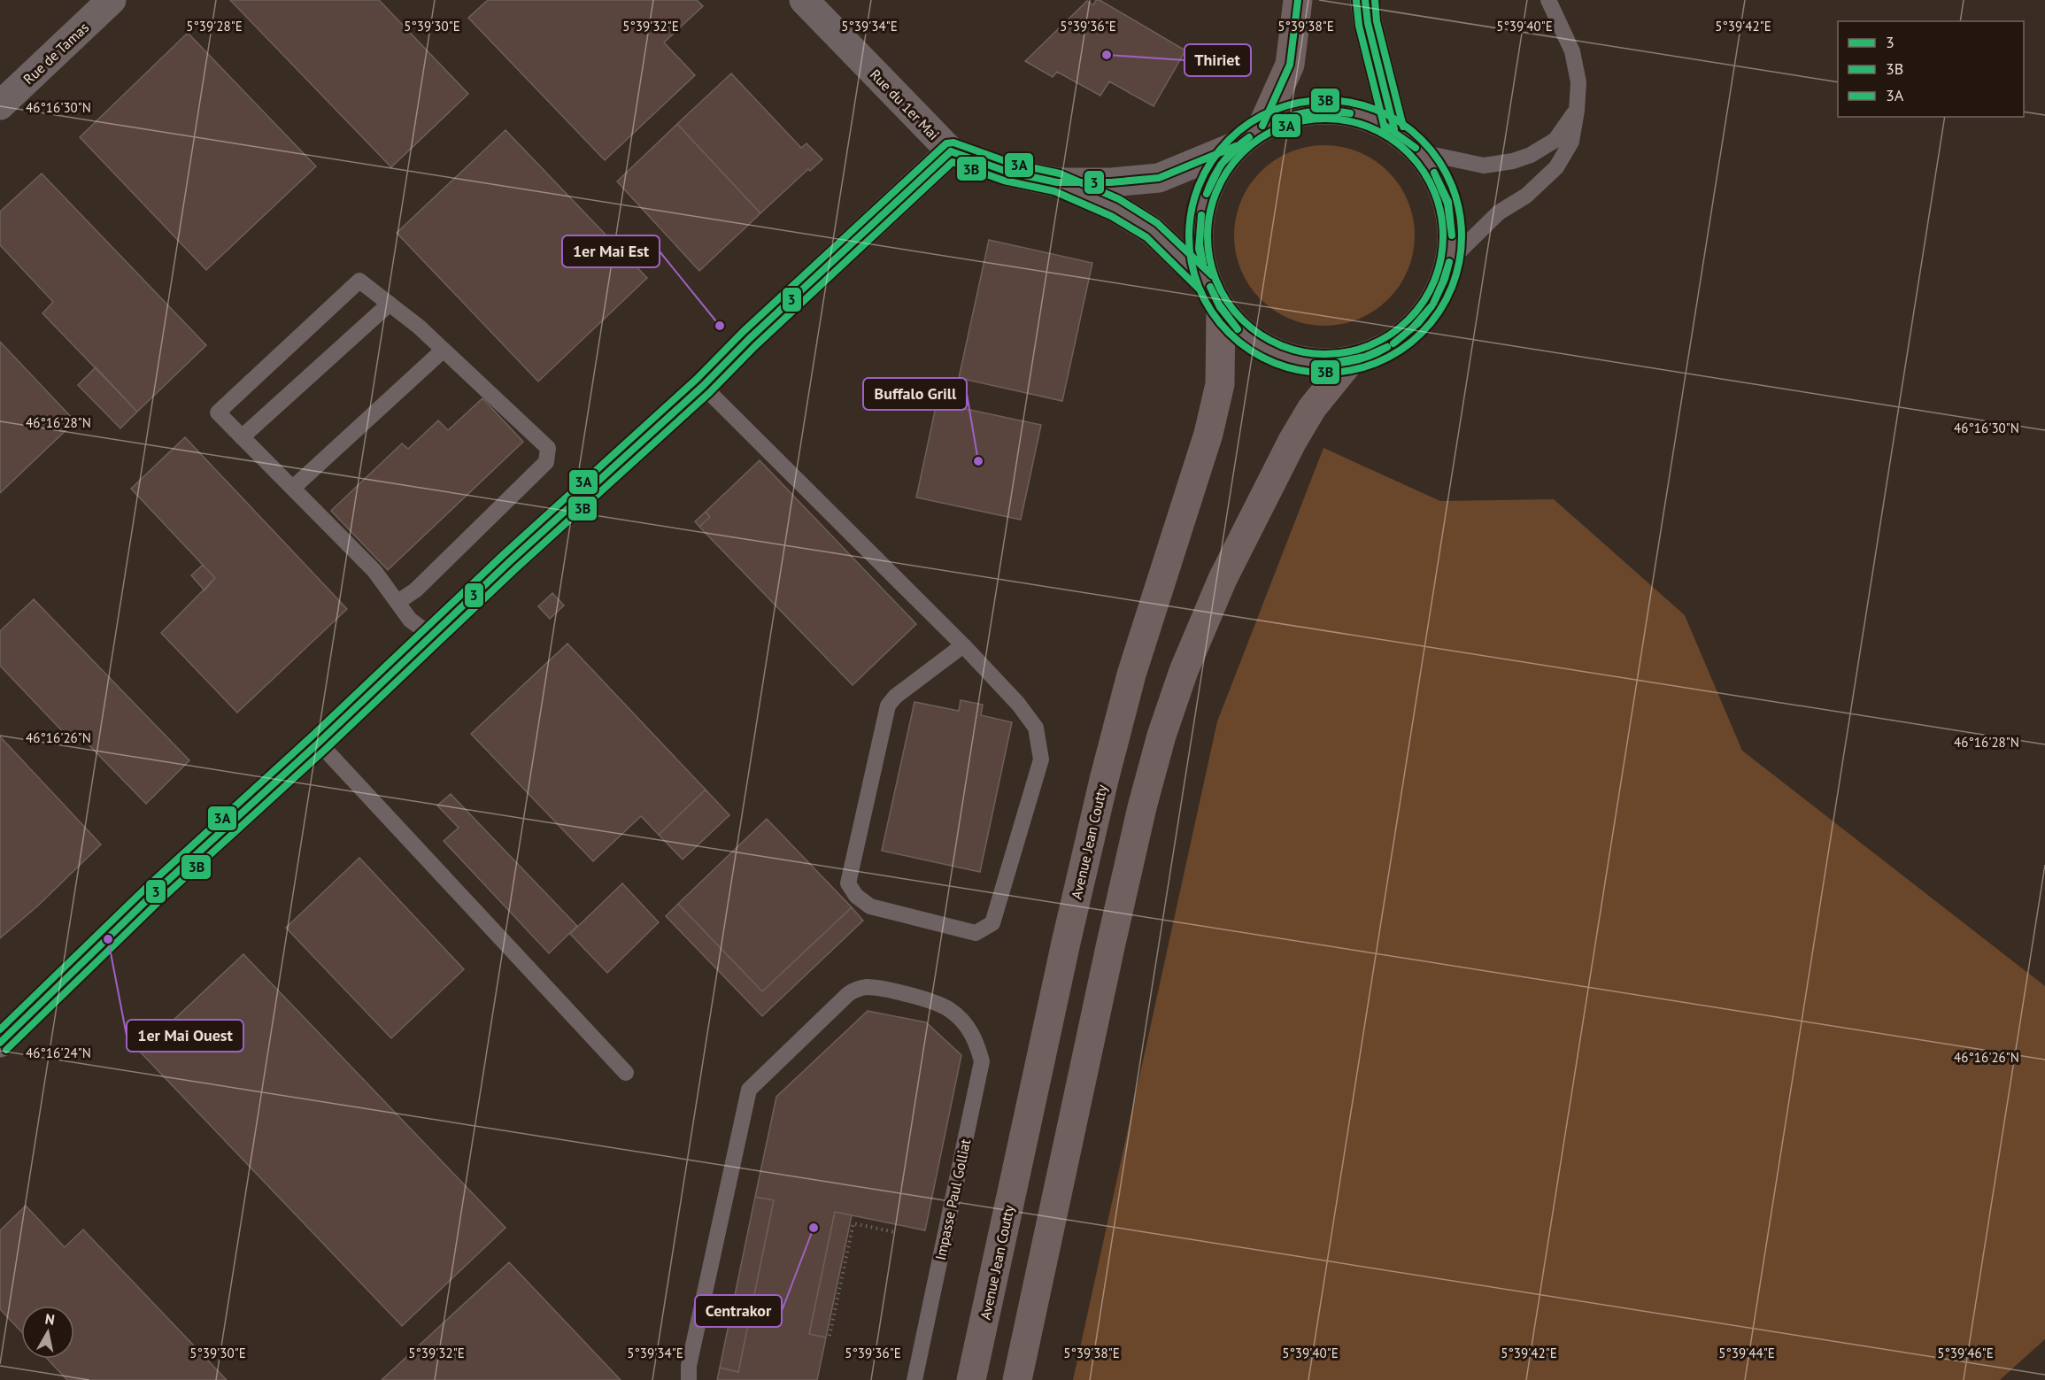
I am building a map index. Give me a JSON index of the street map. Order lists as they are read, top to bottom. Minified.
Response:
{"streets":{"main road":["Avenue Jean Coutty"],"street":["Rue de Tamas","Rue du 1er Mai"],"lane":["Impasse Paul Golliat"]},"places":["Thiriet","1er Mai Est","Buffalo Grill","1er Mai Ouest","Centrakor"],"lines":["transit line 3","transit line 3A","transit line 3B"],"legend":["3","3B","3A"],"north":"top","coordinates":["5°39'28\"E","5°39'30\"E","5°39'32\"E","5°39'34\"E","5°39'36\"E","5°39'38\"E","5°39'40\"E","5°39'42\"E","46°16'30\"N","46°16'28\"N","46°16'26\"N","46°16'24\"N","5°39'44\"E","5°39'46\"E"]}
